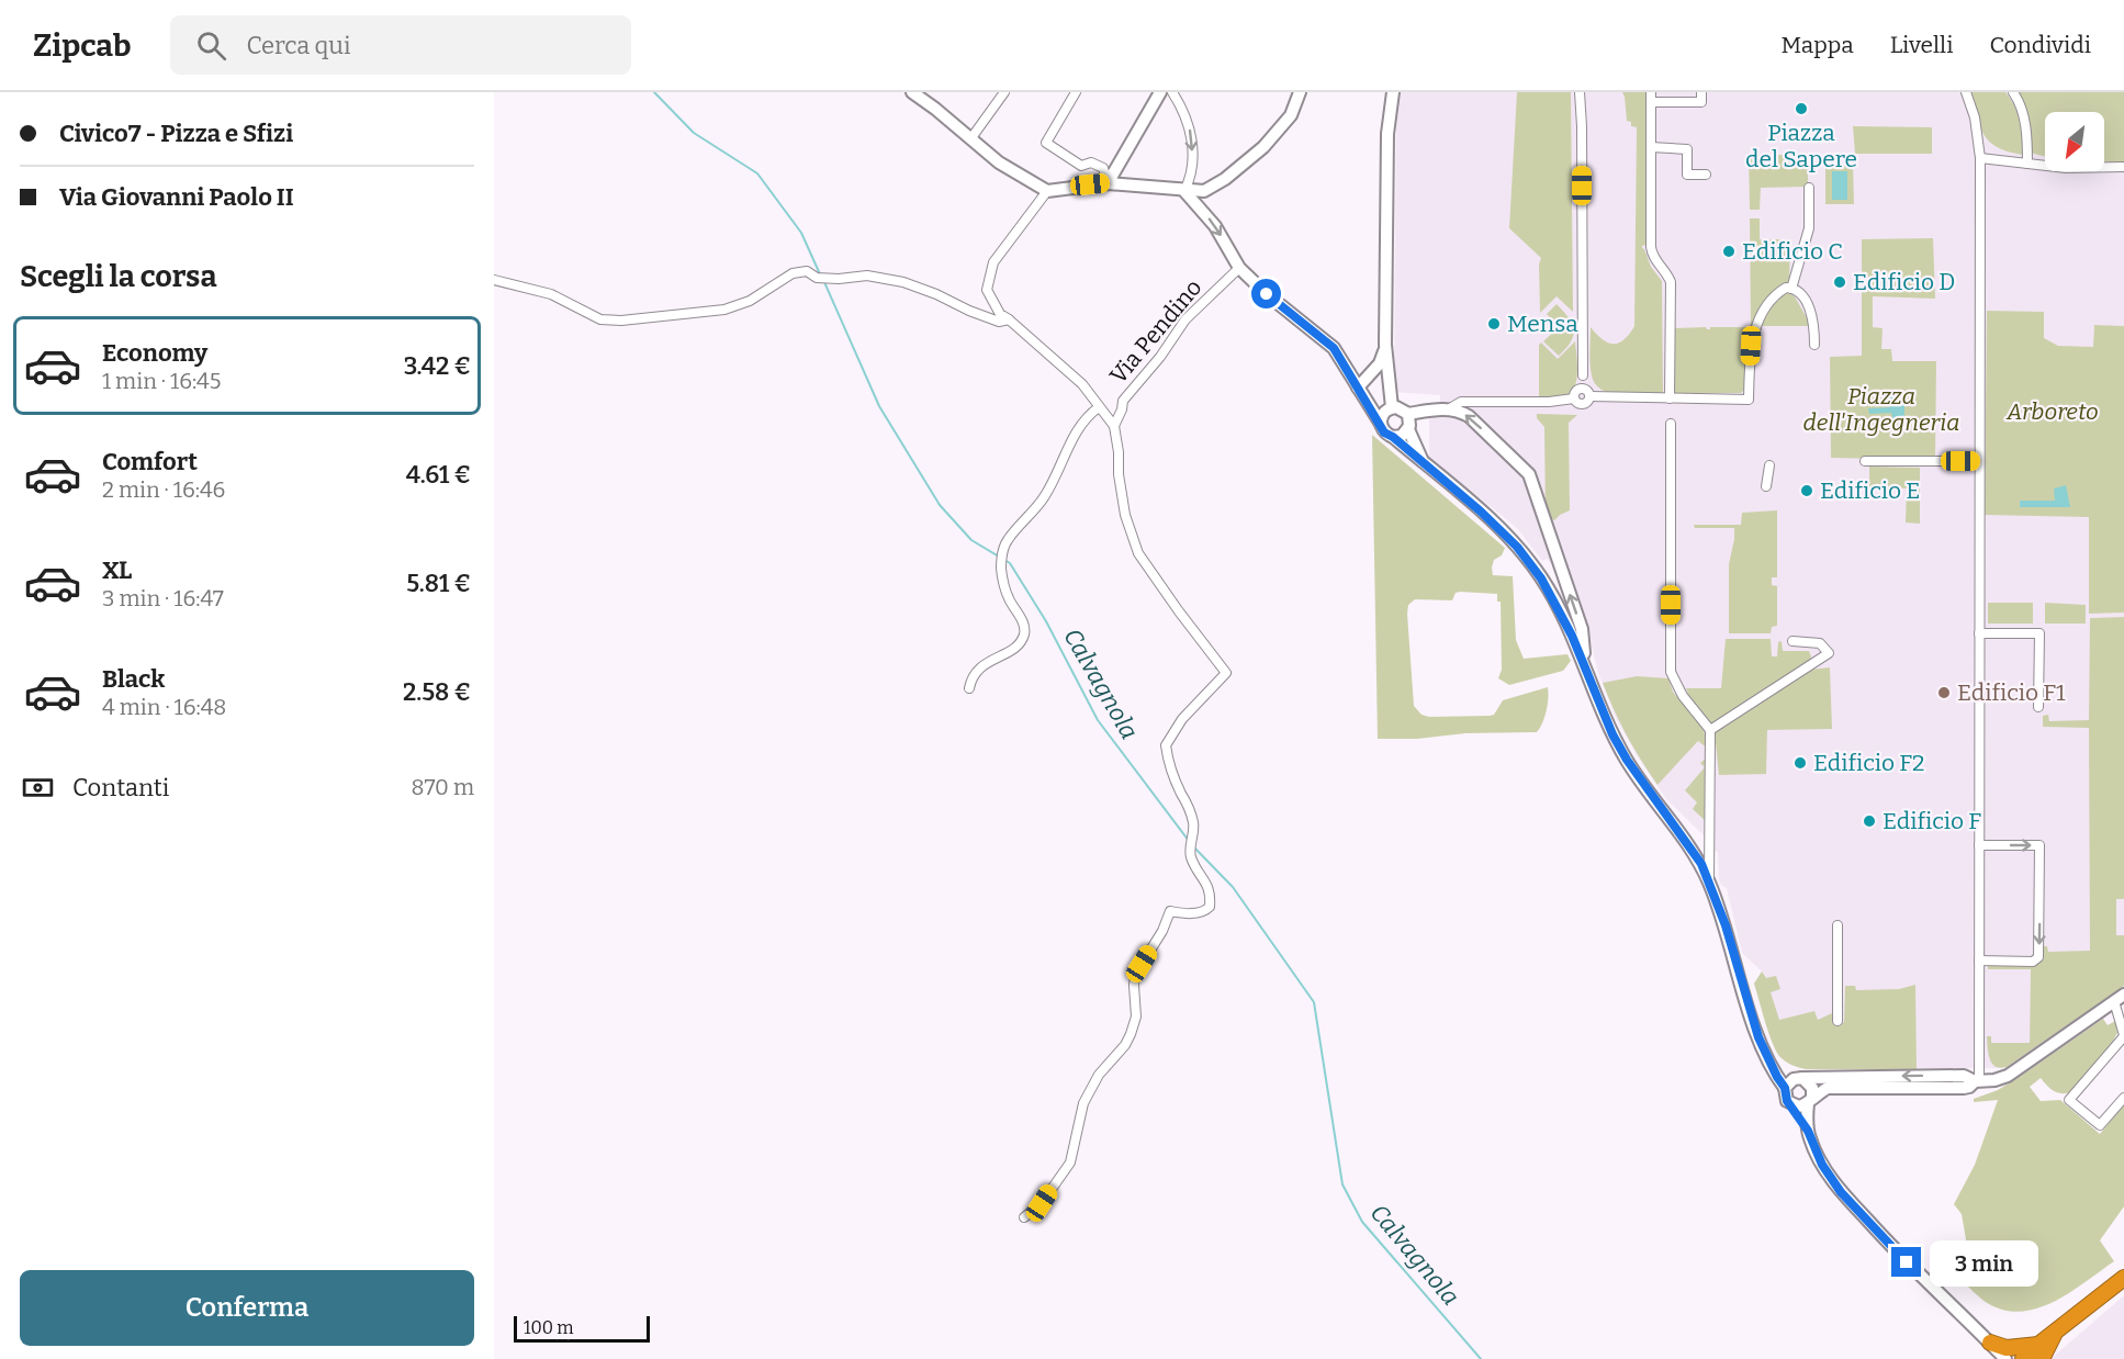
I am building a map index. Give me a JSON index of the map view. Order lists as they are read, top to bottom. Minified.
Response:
{"streets":{"street":["Via Pendino"]},"water":["Calvagnola"],"parks":["Piazza dell'Ingegneria","Arboreto"],"places":["Piazza del Sapere","Edificio C","Edificio D","Mensa","Edificio E","Edificio F1","Edificio F2","Edificio F"],"scale_bar":"100 m","north":"bottom left","page":{"header":"Zipcab","search":"Cerca qui","nav":["Mappa","Livelli","Condividi"],"banner":["Civico7 - Pizza e Sfizi","Via Giovanni Paolo II"],"heading":"Scegli la corsa","list":[{"name":"Economy","note":"1 min · 16:45","value":"3.42 €"},{"name":"Comfort","note":"2 min · 16:46","value":"4.61 €"},{"name":"XL","note":"3 min · 16:47","value":"5.81 €"},{"name":"Black","note":"4 min · 16:48","value":"2.58 €"}],"pay":["Contanti","870 m"],"bubble":"3 min","buttons":"Conferma","scale":"100 m"}}
